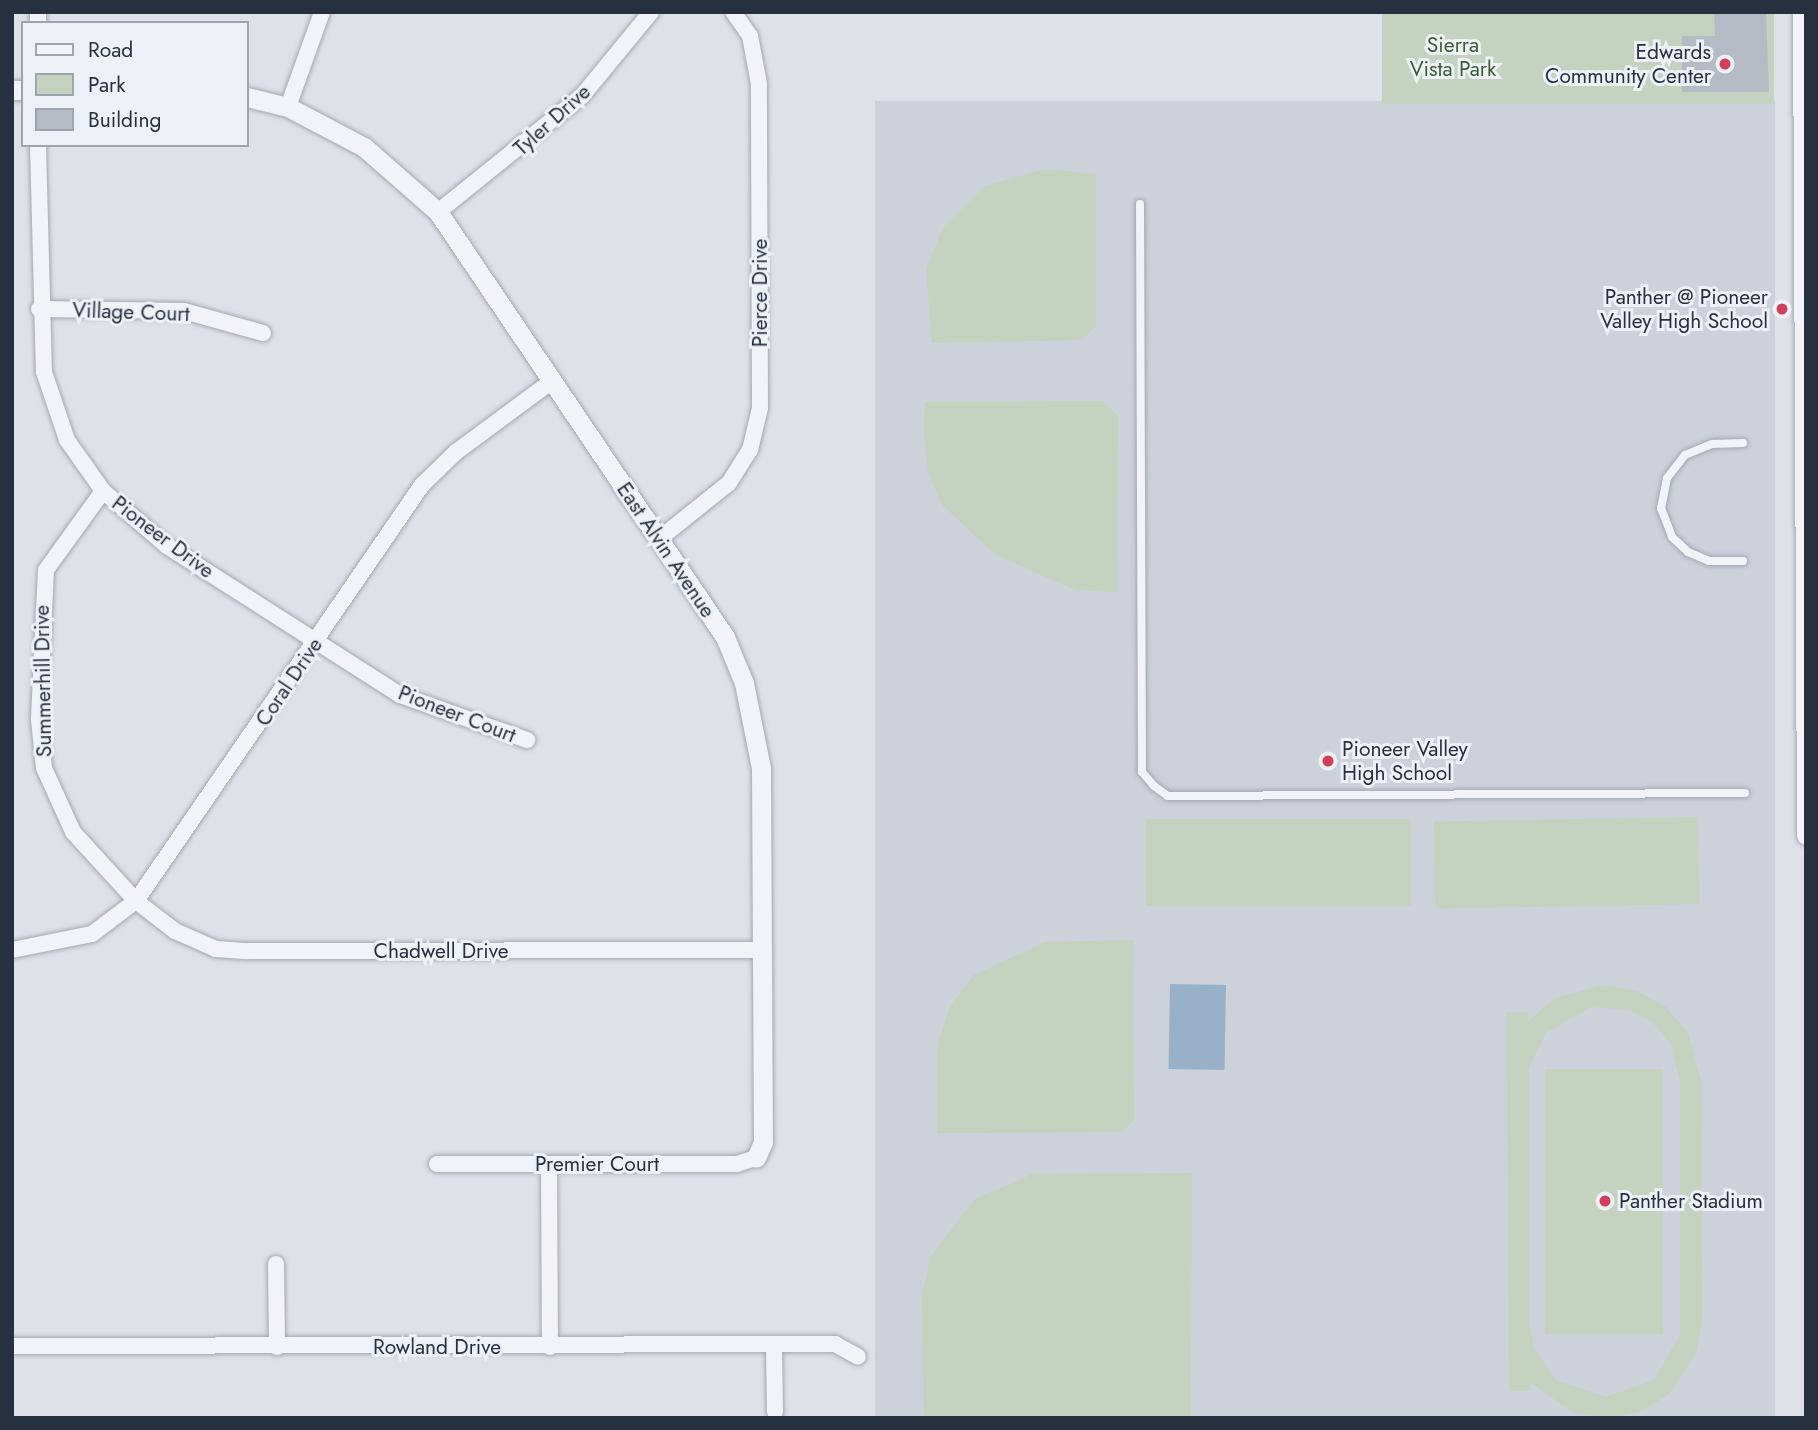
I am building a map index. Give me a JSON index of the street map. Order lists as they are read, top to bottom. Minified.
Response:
{"streets":{"street":["Tyler Drive","Pierce Drive","Village Court","Pioneer Drive","East Alvin Avenue","Summerhill Drive","Coral Drive","Pioneer Court","Chadwell Drive","Premier Court","Rowland Drive"]},"crossings":[["Tyler Drive","East Alvin Avenue"],["Pierce Drive","East Alvin Avenue"],["Village Court","Pioneer Drive"],["Pioneer Drive","Summerhill Drive"],["Pioneer Drive","Coral Drive"],["Pioneer Drive","Pioneer Court"],["East Alvin Avenue","Coral Drive"],["East Alvin Avenue","Chadwell Drive"],["East Alvin Avenue","Premier Court"],["Summerhill Drive","Coral Drive"],["Summerhill Drive","Chadwell Drive"],["Coral Drive","Pioneer Court"],["Coral Drive","Chadwell Drive"]],"parks":["Sierra Vista Park"],"places":["Edwards Community Center","Panther @ Pioneer Valley High School","Pioneer Valley High School","Panther Stadium"],"legend":["Road","Park","Building"]}
